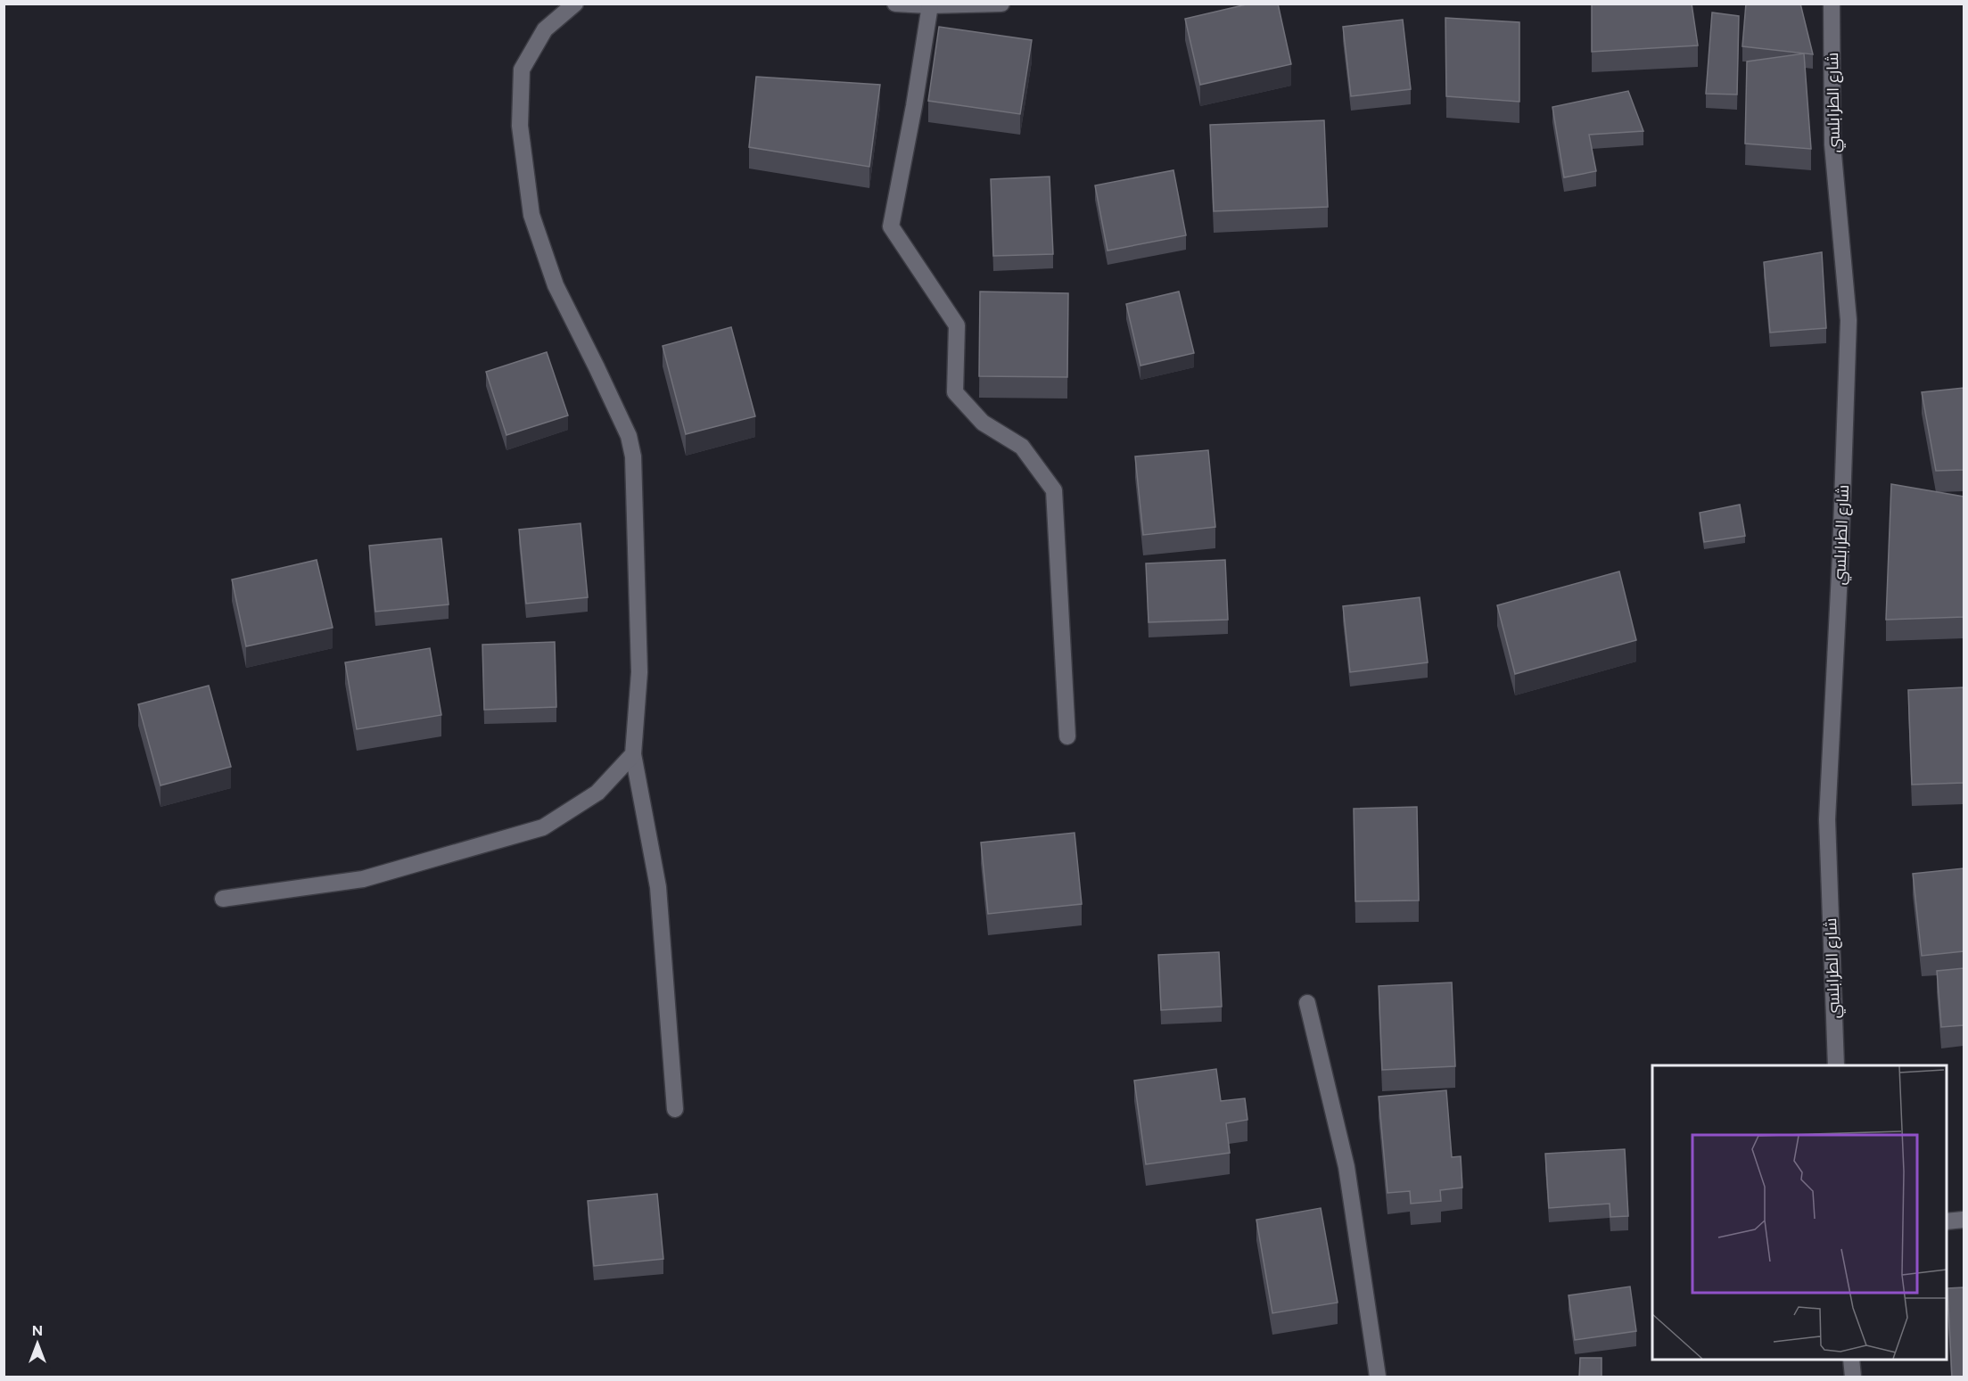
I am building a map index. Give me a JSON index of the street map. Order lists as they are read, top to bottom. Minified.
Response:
{"streets":{"street":["شارع الطرابلسي"]},"north":"top"}
